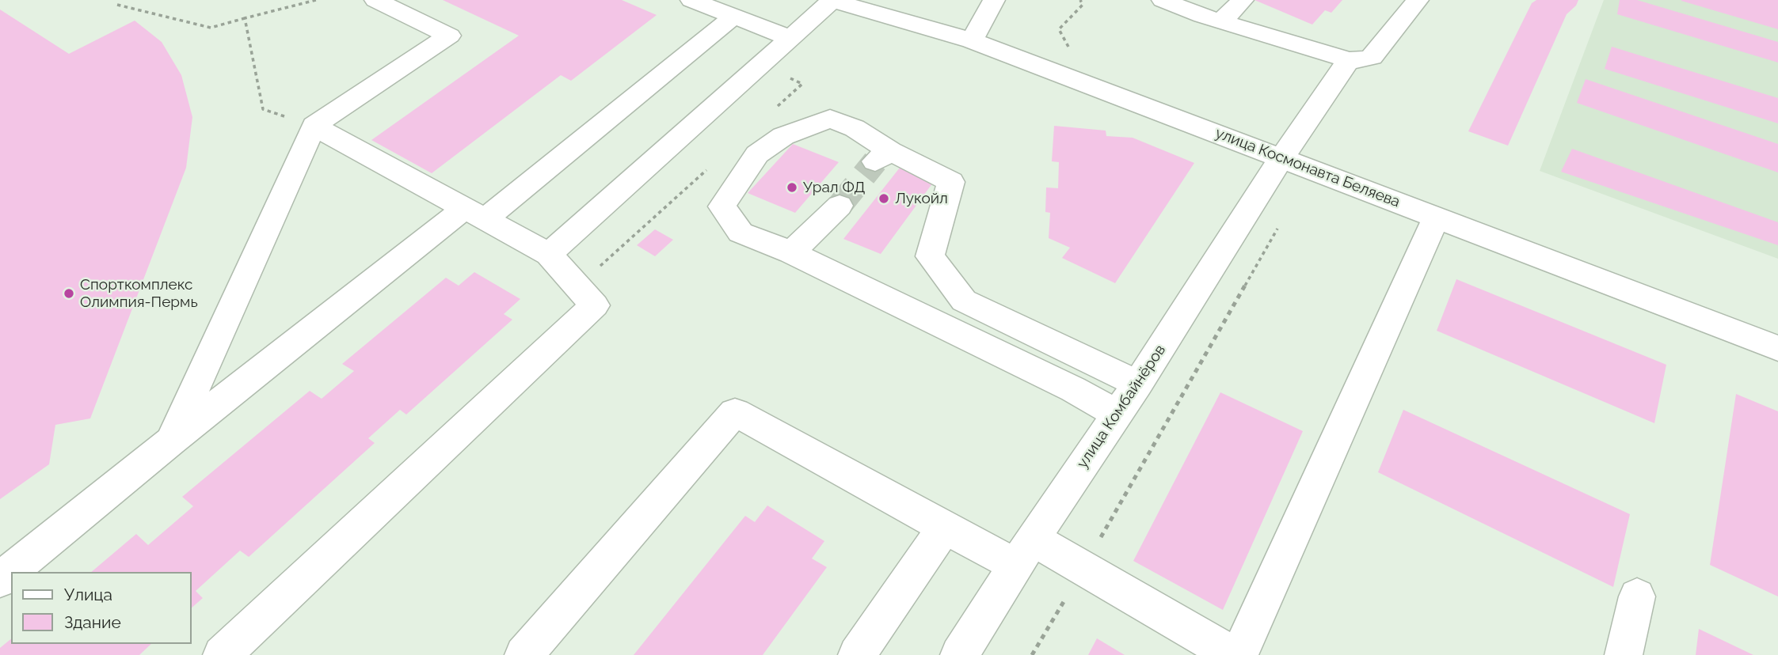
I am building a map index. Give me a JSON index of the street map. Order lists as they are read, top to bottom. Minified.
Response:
{"streets":{"street":["улица Космонавта Беляева","улица Комбайнёров"]},"crossings":[["улица Космонавта Беляева","улица Комбайнёров"]],"places":["Урал ФД","Лукойл","Спорткомплекс Олимпия-Пермь"],"legend":["Улица","Здание"]}
